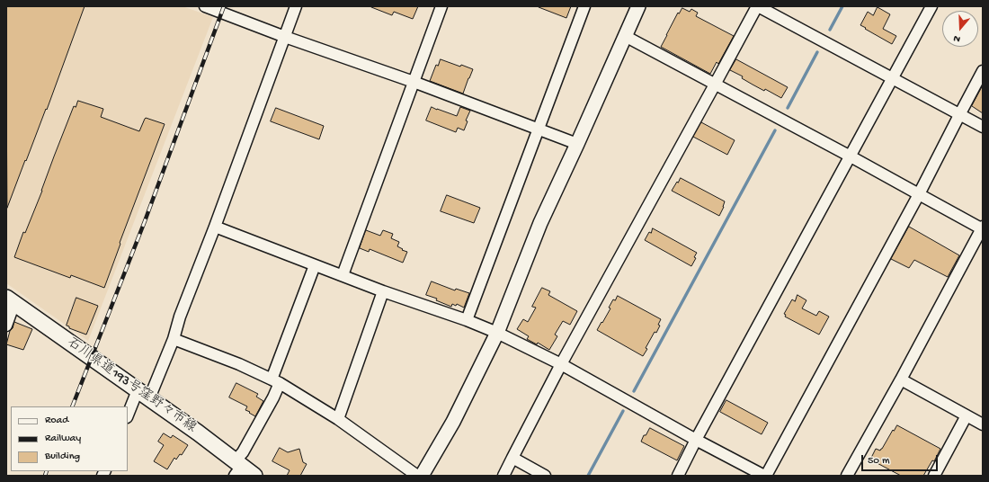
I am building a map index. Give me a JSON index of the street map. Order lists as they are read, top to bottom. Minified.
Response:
{"streets":{"main road":["石川県道193号窪野々市線"]},"legend":["Road","Railway","Building"],"scale_bar":"50 m","north":"bottom"}
